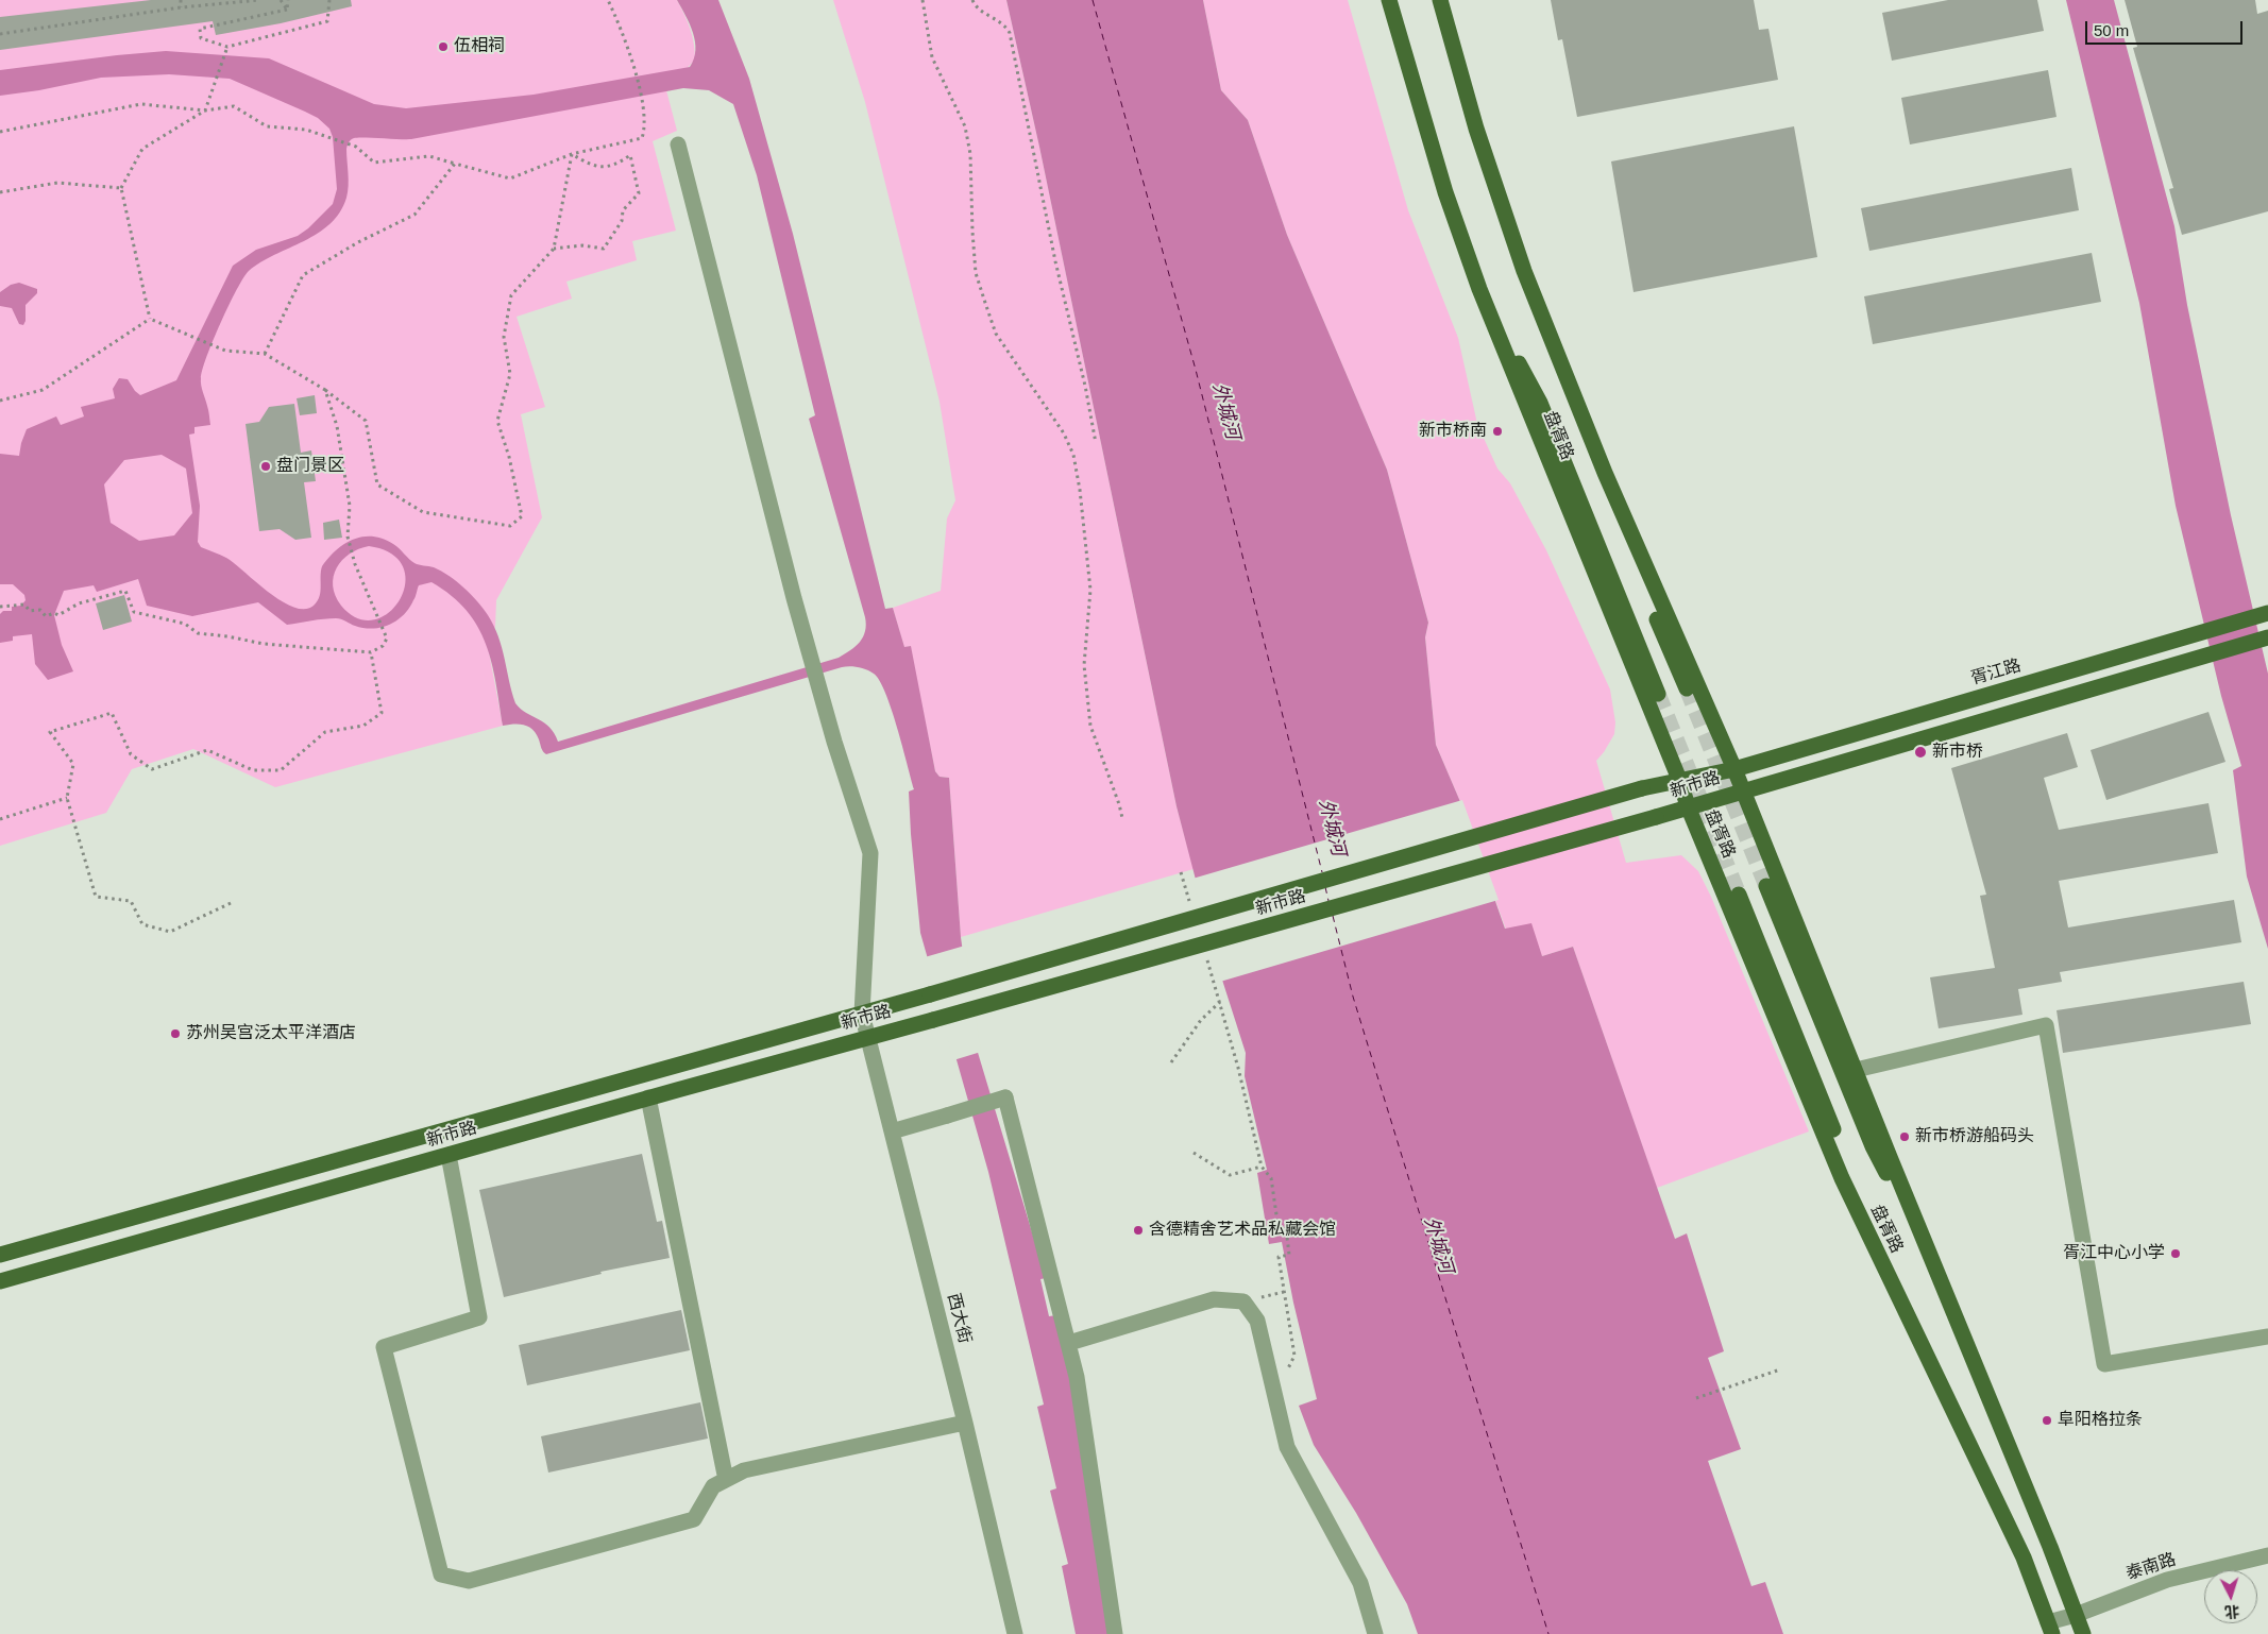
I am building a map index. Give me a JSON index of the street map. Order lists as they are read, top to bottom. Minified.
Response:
{"streets":{"main road":["盘胥路","胥江路","新市路"],"street":["西大街","泰南路"]},"crossings":[["盘胥路","胥江路"],["盘胥路","新市路"],["盘胥路","泰南路"],["胥江路","新市路"],["新市路","西大街"]],"water":["外城河"],"places":["伍相祠","新市桥南","盘门景区","新市桥","苏州吴宫泛太平洋酒店","新市桥游船码头","含德精舍艺术品私藏会馆","胥江中心小学","阜阳格拉条"],"scale_bar":"50 m","north":"bottom"}
